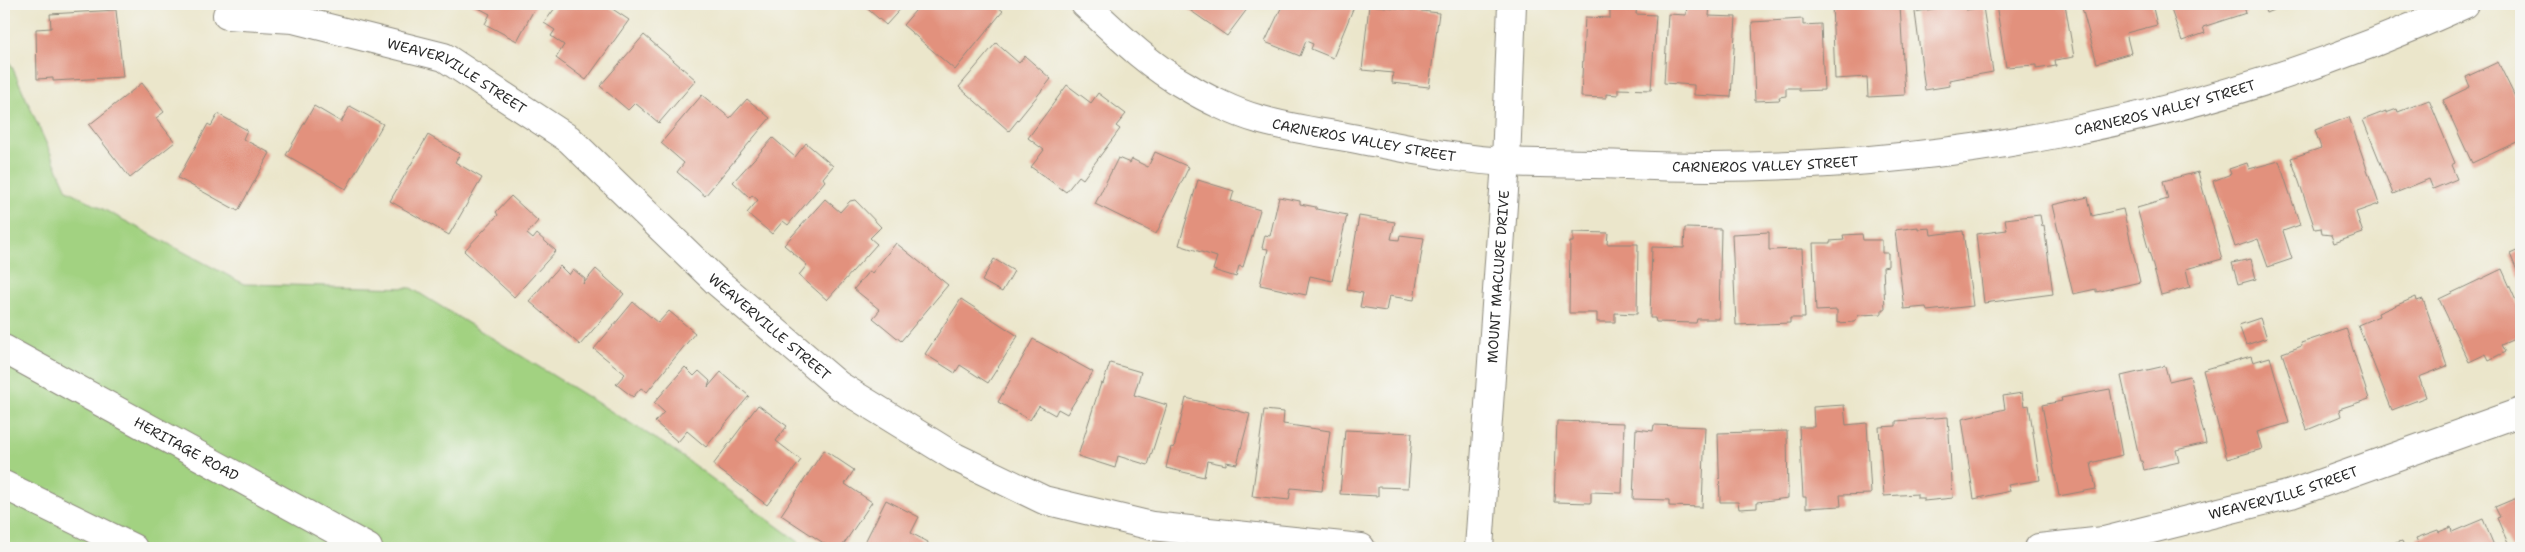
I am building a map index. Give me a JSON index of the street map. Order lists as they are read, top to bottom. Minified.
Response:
{"streets":{"street":["WEAVERVILLE STREET","CARNEROS VALLEY STREET","MOUNT MACLURE DRIVE","HERITAGE ROAD"]},"crossings":[["CARNEROS VALLEY STREET","MOUNT MACLURE DRIVE"]]}
